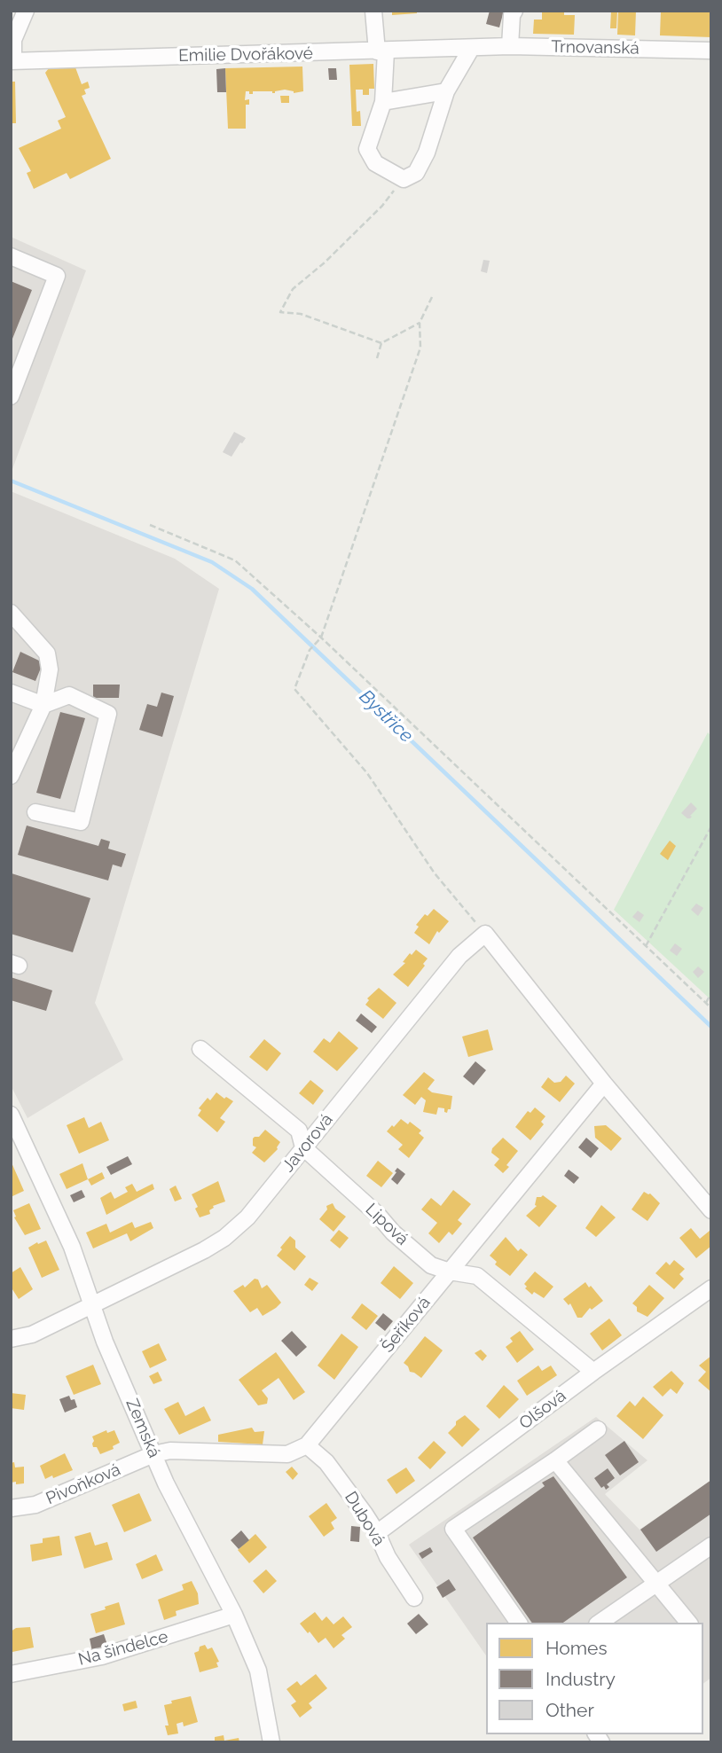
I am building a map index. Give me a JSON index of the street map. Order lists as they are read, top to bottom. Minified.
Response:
{"streets":{"street":["Trnovanská","Emilie Dvořákové","Javorová","Lipová","Šeříková","Olšová","Zemská","Pivoňková","Dubová","Na šindelce"]},"crossings":[["Trnovanská","Emilie Dvořákové"],["Javorová","Lipová"],["Javorová","Zemská"],["Lipová","Šeříková"],["Lipová","Olšová"],["Šeříková","Dubová"],["Olšová","Dubová"],["Zemská","Pivoňková"],["Zemská","Na šindelce"]],"water":["Bystřice"],"legend":["Homes","Industry","Other"]}
